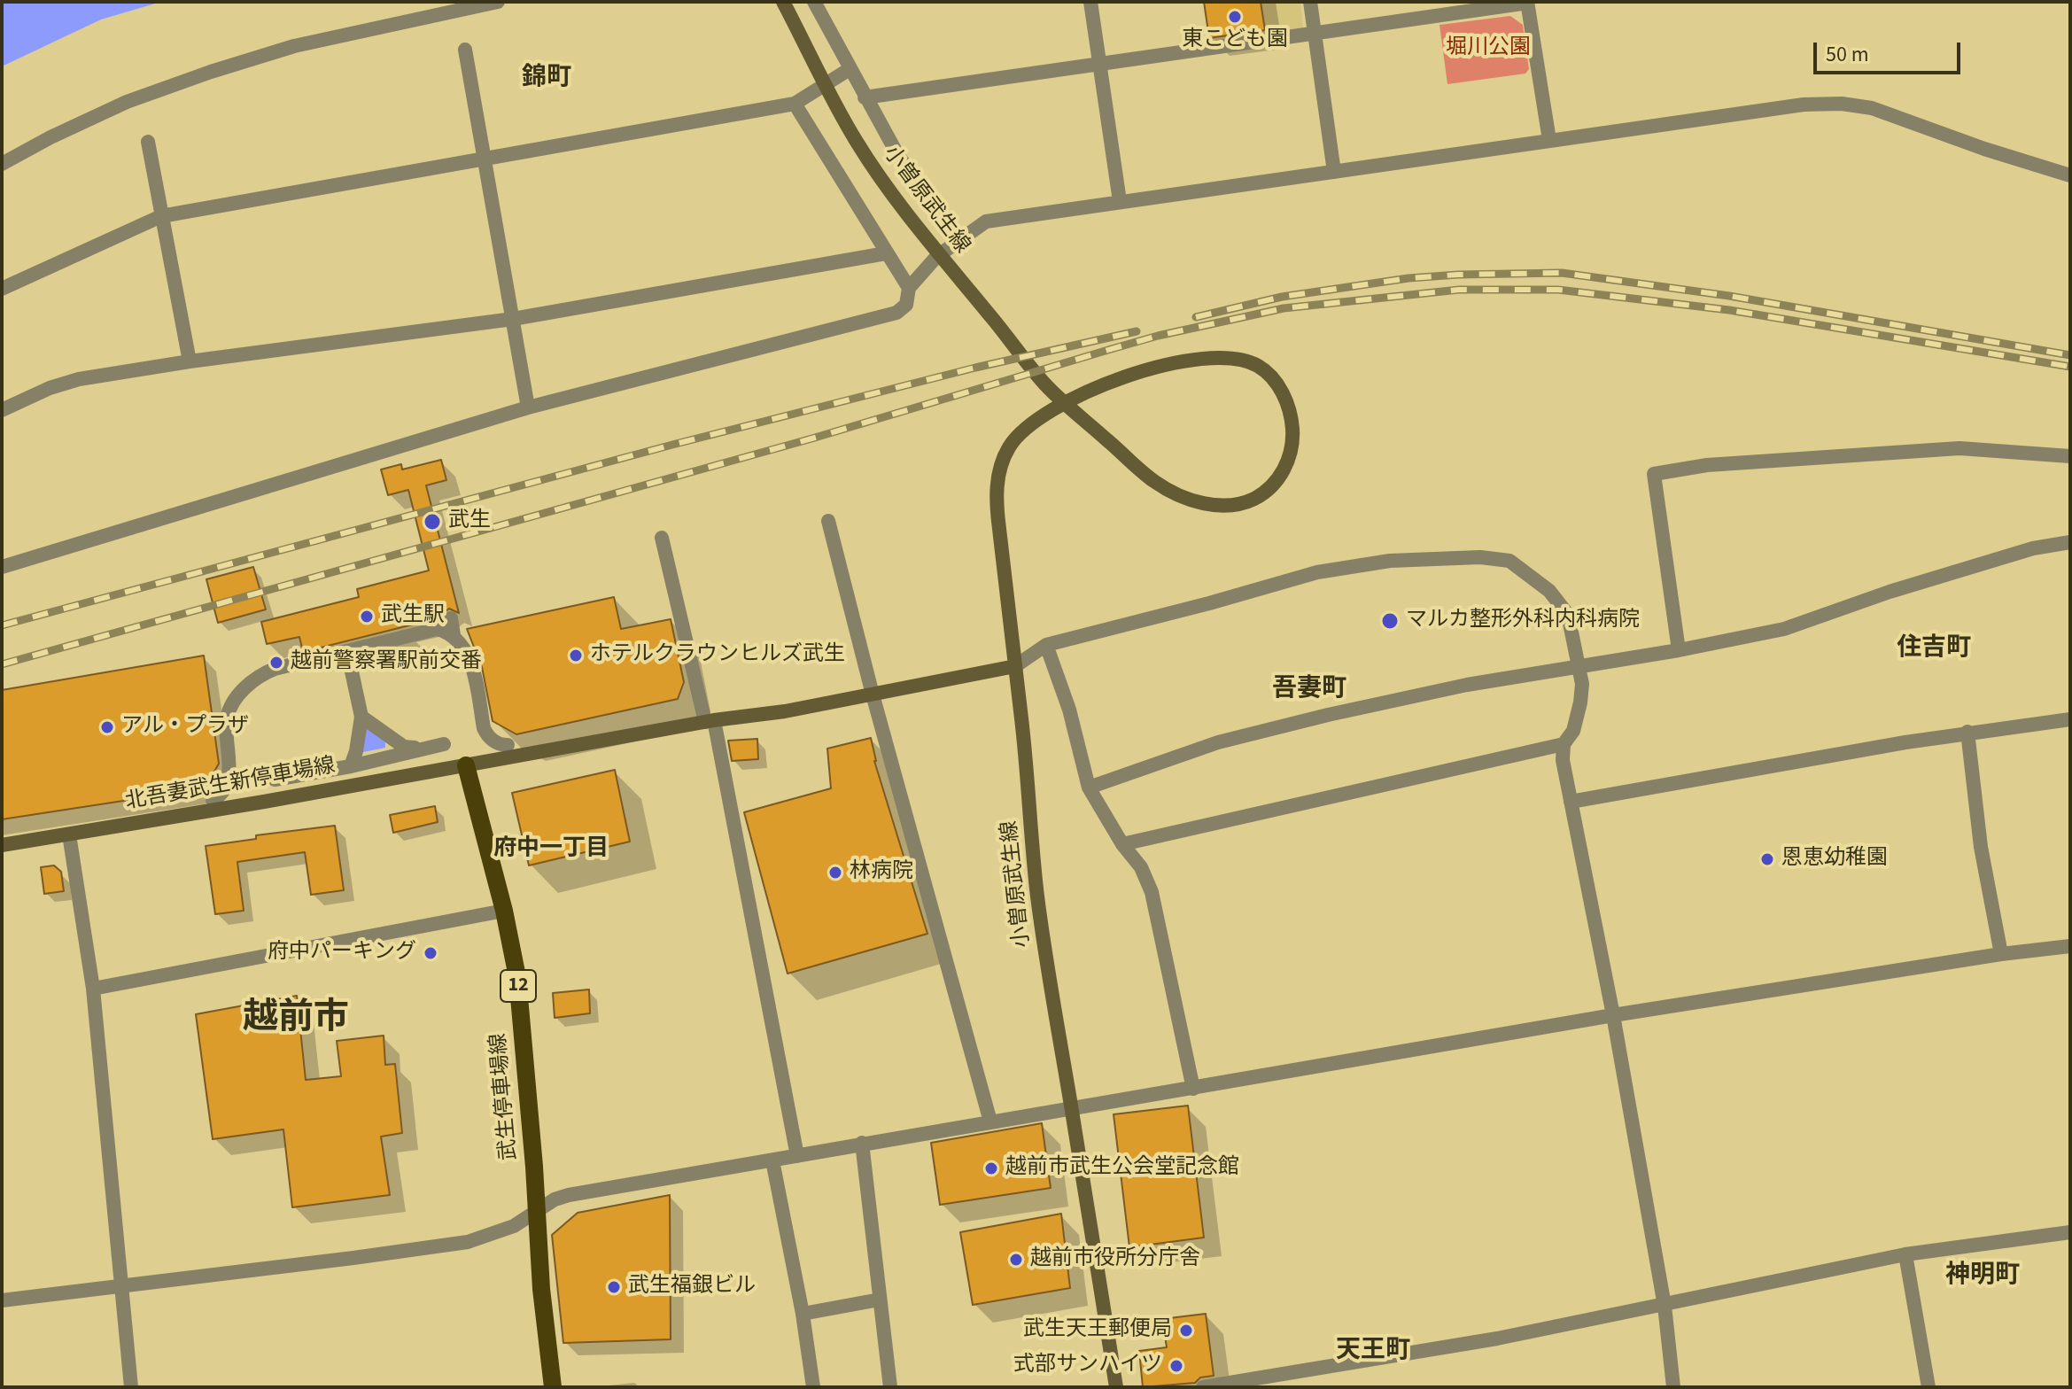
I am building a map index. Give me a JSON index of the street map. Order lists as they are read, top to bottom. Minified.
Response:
{"streets":{"main road":["小曽原武生線","北吾妻武生新停車場線","12","武生停車場線"]},"crossings":[["小曽原武生線","北吾妻武生新停車場線"],["北吾妻武生新停車場線","武生停車場線"]],"districts":["錦町","住吉町","吾妻町","府中一丁目","越前市","神明町","天王町"],"parks":["堀川公園"],"places":["東こども園","武生","武生駅","マルカ整形外科内科病院","ホテルクラウンヒルズ武生","越前警察署駅前交番","アル・プラザ","恩恵幼稚園","林病院","府中パーキング","越前市武生公会堂記念館","越前市役所分庁舎","武生福銀ビル","武生天王郵便局","式部サンハイツ"],"scale_bar":"50 m"}
